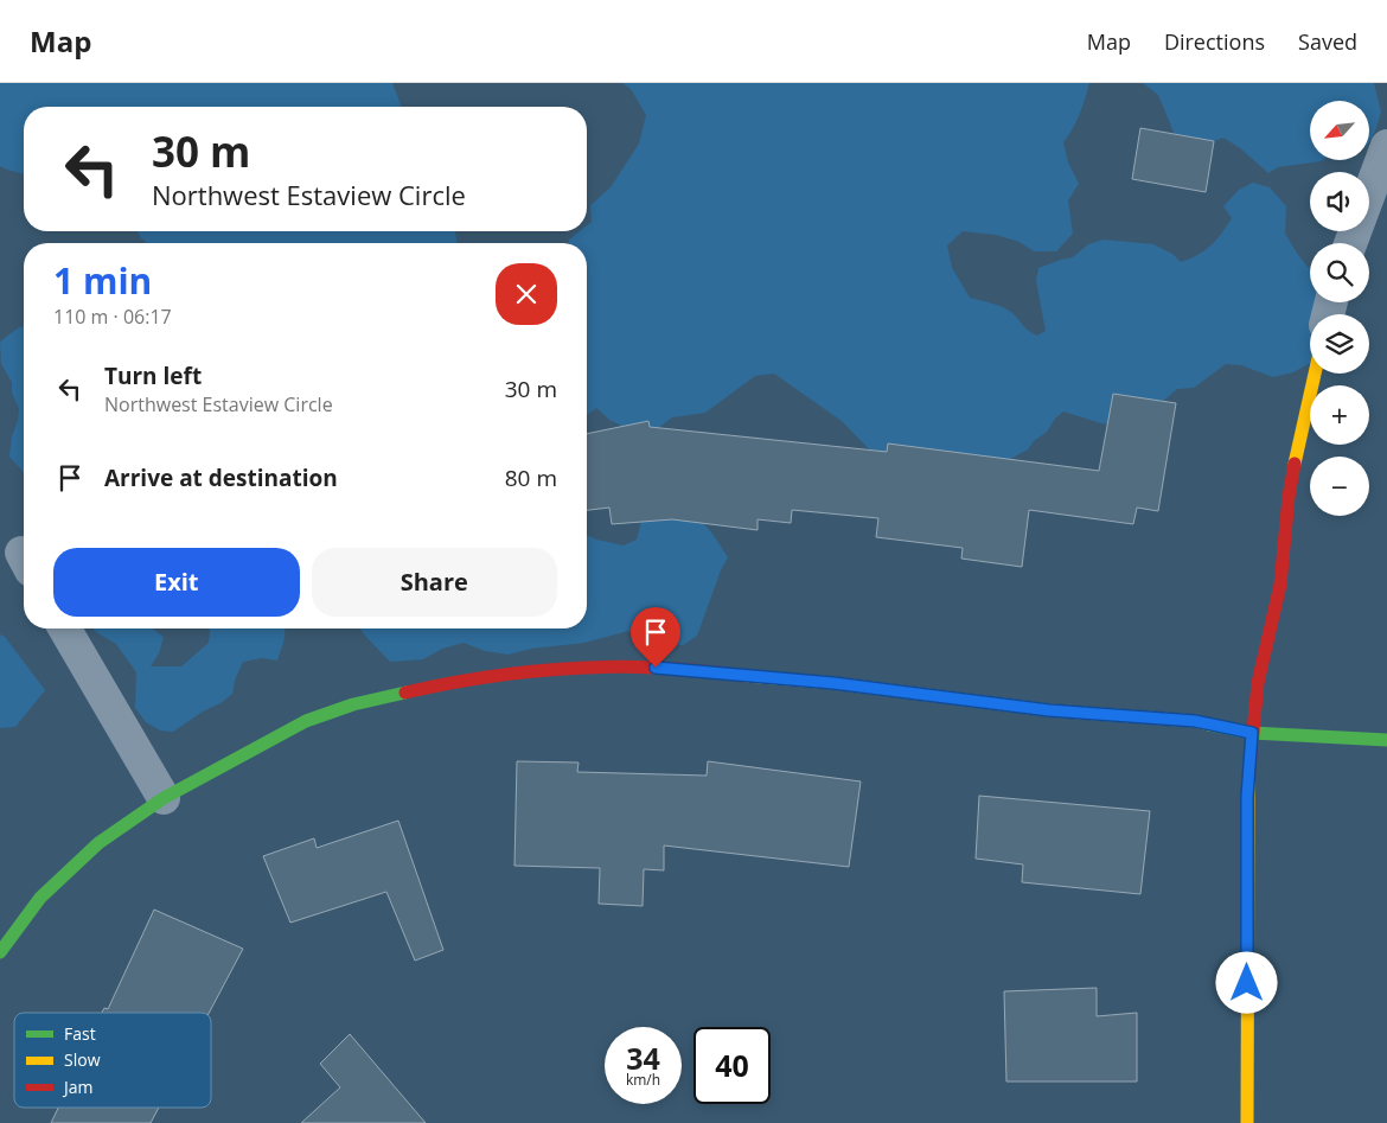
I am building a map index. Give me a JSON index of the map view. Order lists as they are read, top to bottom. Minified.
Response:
{"legend":["Fast","Slow","Jam"],"north":"bottom left","page":{"header":"Map","nav":["Map","Directions","Saved"],"map_buttons":["+","−"],"turn":["30 m","Northwest Estaview Circle"],"heading":["1 min","110 m · 06:17"],"list":[{"name":"Turn left","note":"Northwest Estaview Circle","value":"30 m"},{"name":"Arrive at destination","value":"80 m"}],"buttons":["Exit","Share"],"speed":"34 km/h","limit":"40"}}
